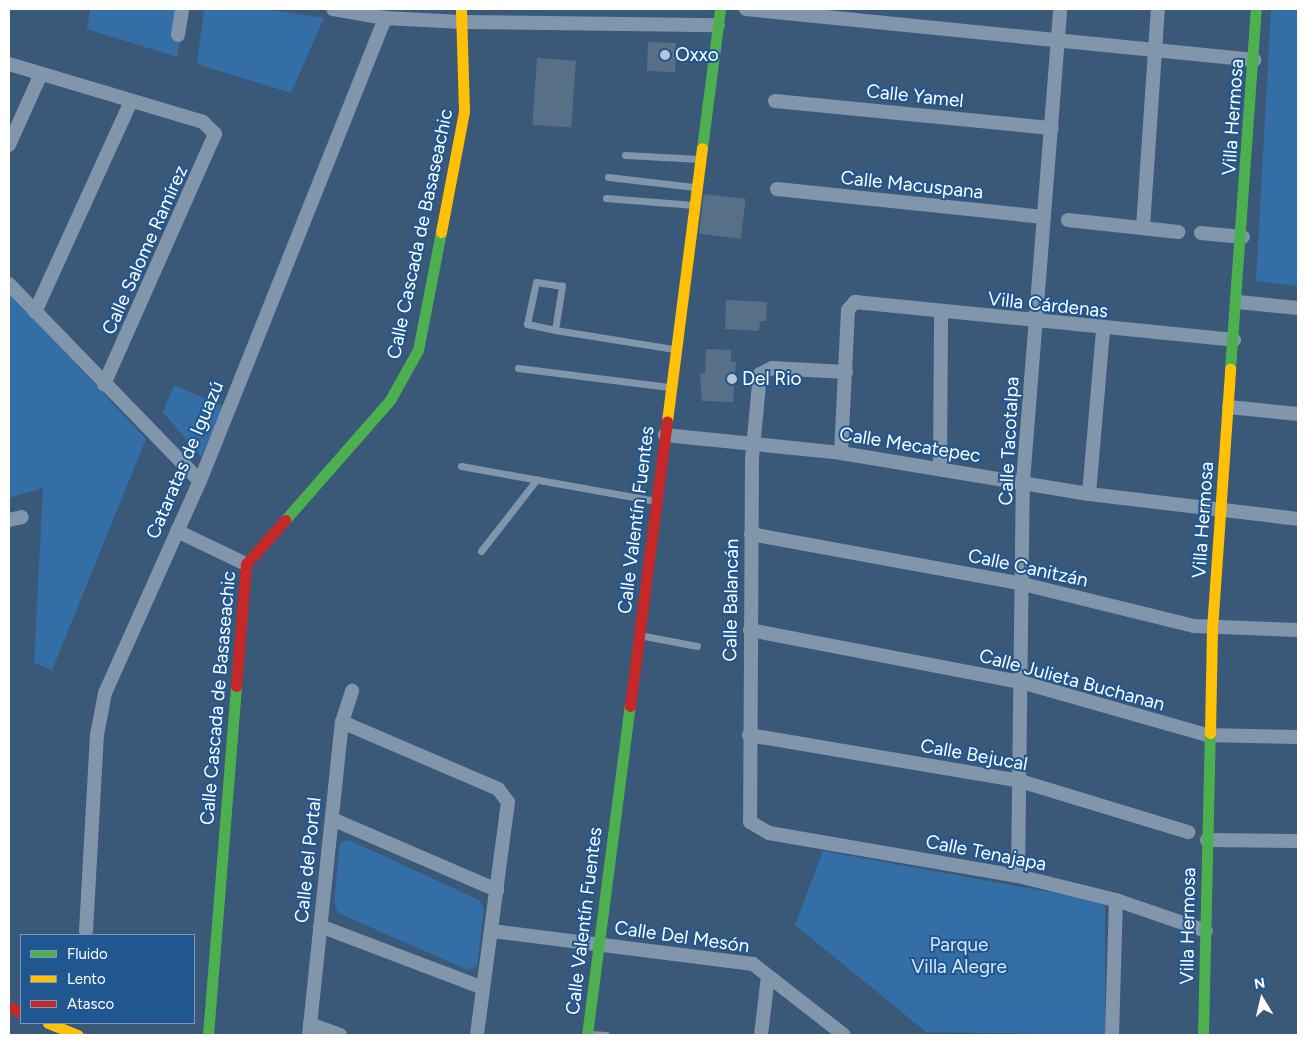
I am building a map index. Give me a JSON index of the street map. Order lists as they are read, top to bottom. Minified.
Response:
{"streets":{"street":["Calle Yamel","Villa Hermosa","Calle Macuspana","Calle Cascada de Basaseachic","Calle Salome Ramírez","Villa Cárdenas","Calle Tacotalpa","Calle Mecatepec","Cataratas de Iguazú","Calle Valentín Fuentes","Calle Canitzán","Calle Balancán","Calle Julieta Buchanan","Calle Bejucal","Calle Tenajapa","Calle del Portal","Calle Del Mesón"]},"crossings":[["Calle Yamel","Calle Tacotalpa"],["Villa Hermosa","Villa Cárdenas"],["Villa Hermosa","Calle Mecatepec"],["Villa Hermosa","Calle Canitzán"],["Villa Hermosa","Calle Julieta Buchanan"],["Villa Hermosa","Calle Tenajapa"],["Calle Macuspana","Calle Tacotalpa"],["Villa Cárdenas","Calle Tacotalpa"],["Villa Cárdenas","Calle Balancán"],["Calle Tacotalpa","Calle Mecatepec"],["Calle Tacotalpa","Calle Canitzán"],["Calle Tacotalpa","Calle Julieta Buchanan"],["Calle Tacotalpa","Calle Bejucal"],["Calle Tacotalpa","Calle Tenajapa"],["Calle Mecatepec","Calle Valentín Fuentes"],["Calle Mecatepec","Calle Balancán"],["Calle Valentín Fuentes","Calle Del Mesón"],["Calle Canitzán","Calle Balancán"],["Calle Balancán","Calle Julieta Buchanan"],["Calle Balancán","Calle Bejucal"],["Calle Balancán","Calle Tenajapa"]],"parks":["Parque Villa Alegre"],"places":["Oxxo","Del Rio"],"legend":["Fluido","Lento","Atasco"],"north":"top"}
